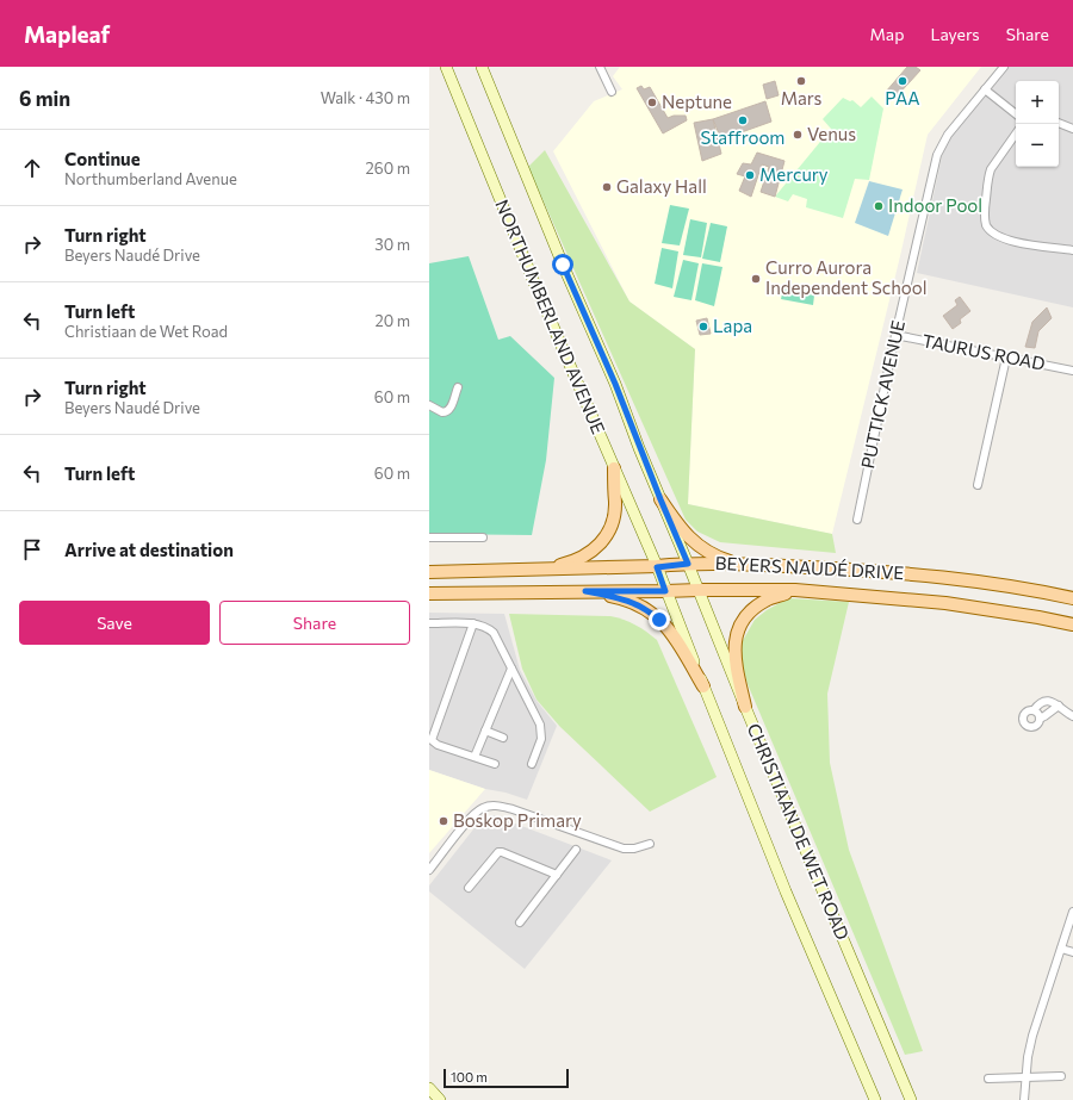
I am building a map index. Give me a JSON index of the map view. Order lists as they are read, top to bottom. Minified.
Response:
{"streets":{"main road":["NORTHUMBERLAND AVENUE","BEYERS NAUDÉ DRIVE","CHRISTIAAN DE WET ROAD"],"street":["TAURUS ROAD","PUTTICK AVENUE"]},"crossings":[["NORTHUMBERLAND AVENUE","BEYERS NAUDÉ DRIVE"],["NORTHUMBERLAND AVENUE","CHRISTIAAN DE WET ROAD"],["TAURUS ROAD","PUTTICK AVENUE"],["BEYERS NAUDÉ DRIVE","CHRISTIAAN DE WET ROAD"]],"places":["Mars","PAA","Neptune","Staffroom","Venus","Mercury","Galaxy Hall","Indoor Pool","Curro Aurora Independent School","Lapa","Boskop Primary"],"scale_bar":"100 m","page":{"header":"Mapleaf","nav":["Map","Layers","Share"],"heading":["6 min","Walk · 430 m"],"map_buttons":["+","−"],"list":[["Continue","Northumberland Avenue","260 m"],["Turn right","Beyers Naudé Drive","30 m"],["Turn left","Christiaan de Wet Road","20 m"],["Turn right","Beyers Naudé Drive","60 m"],["Turn left","60 m"],"Arrive at destination"],"buttons":["Save","Share"],"scale":"100 m"}}
